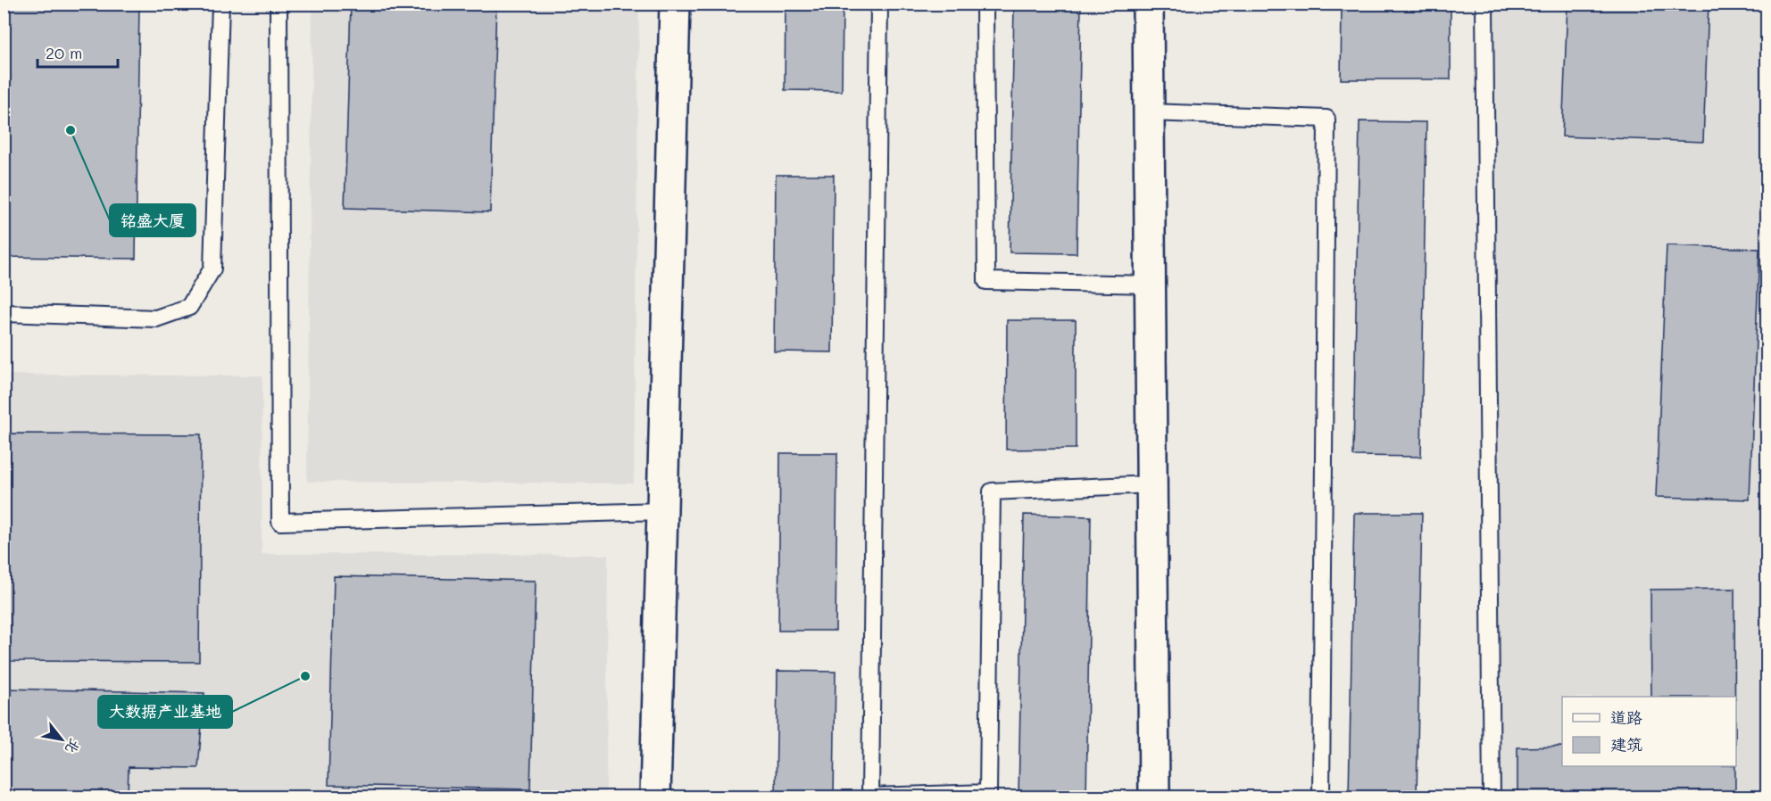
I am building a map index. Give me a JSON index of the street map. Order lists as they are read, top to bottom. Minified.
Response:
{"places":["铭盛大厦","大数据产业基地"],"legend":["道路","建筑"],"scale_bar":"20 m","north":"bottom right"}
